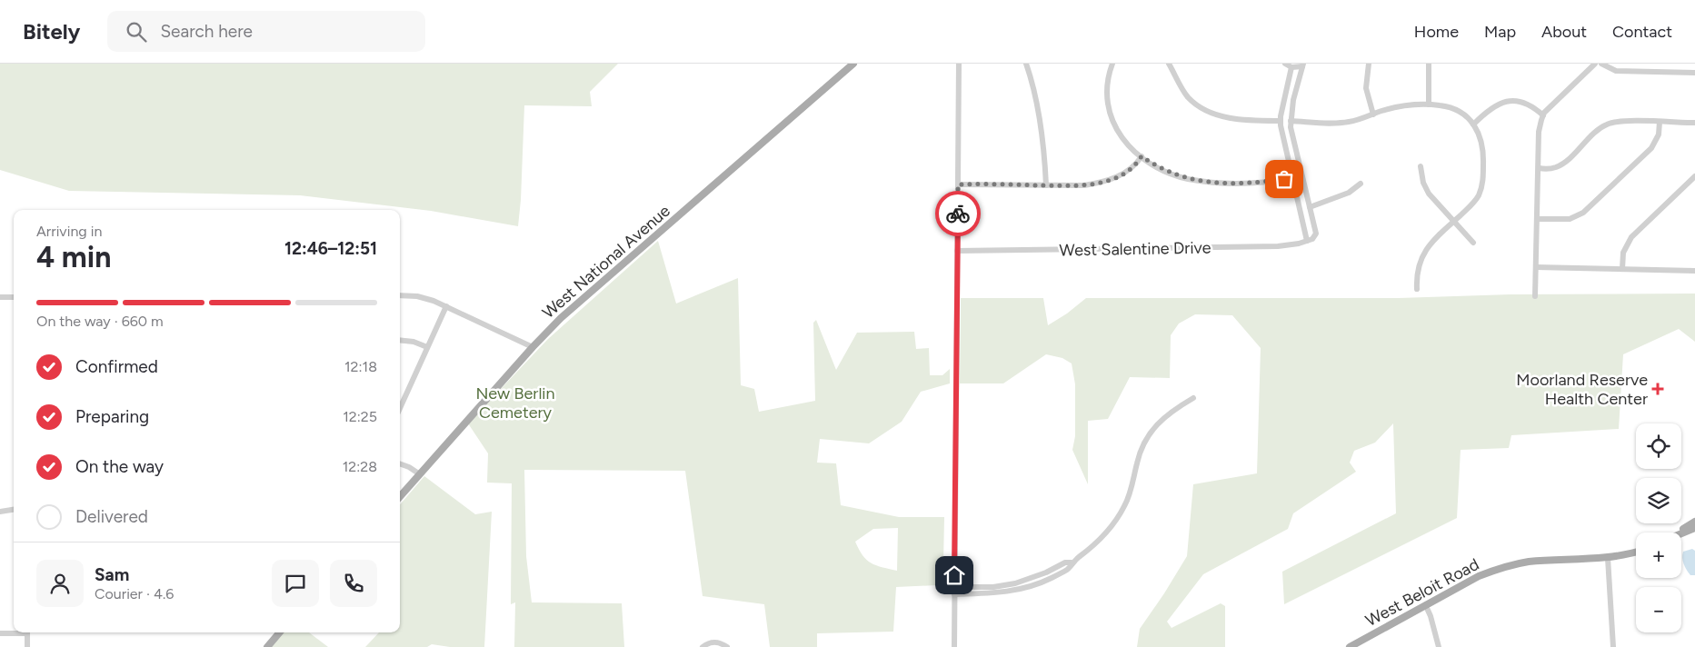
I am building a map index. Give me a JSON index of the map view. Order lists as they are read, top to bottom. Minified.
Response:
{"streets":{"main road":["West National Avenue","West Beloit Road"],"street":["West Salentine Drive"]},"parks":["New Berlin Cemetery"],"places":{"health":["Moorland Reserve Health Center"]},"page":{"header":"Bitely","search":"Search here","nav":["Home","Map","About","Contact"],"heading":["4 min","Arriving in","12:46–12:51"],"panel":["Sam","Courier · 4.6"],"bar":"On the way · 660 m","list":[["Confirmed","12:18"],["Preparing","12:25"],["On the way","12:28"],"Delivered"],"map_buttons":["+","−"]}}
